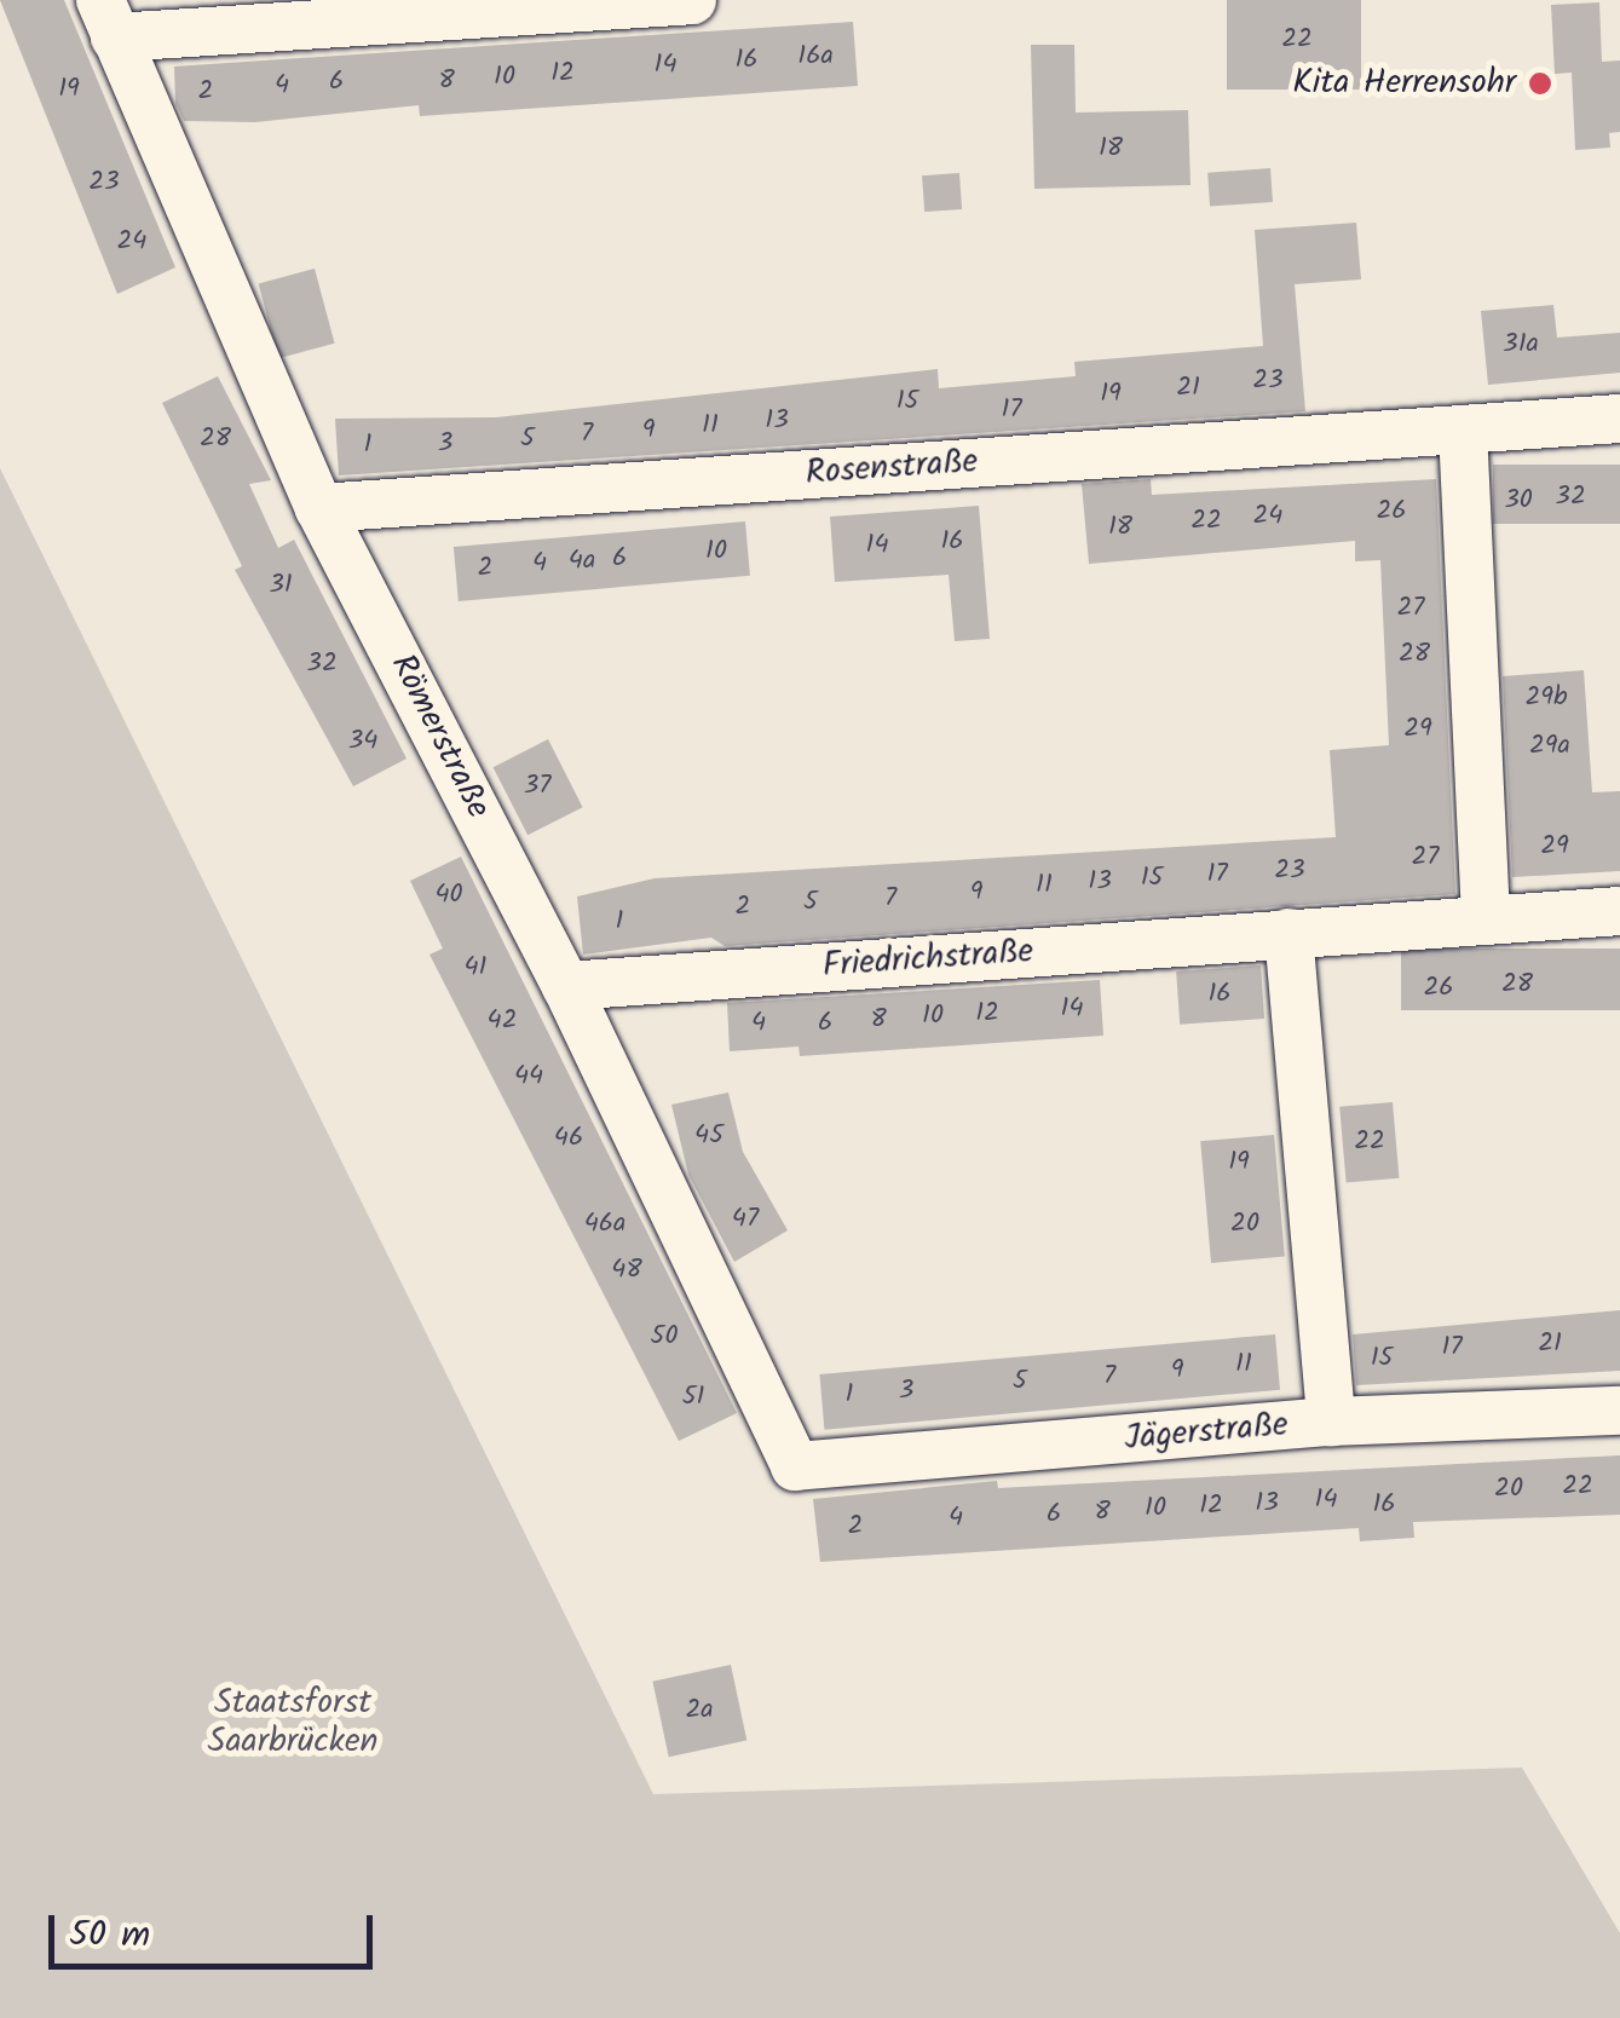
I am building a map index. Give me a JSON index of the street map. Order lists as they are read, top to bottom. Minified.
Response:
{"streets":{"street":["Rosenstraße","Römerstraße","Friedrichstraße","Jägerstraße"]},"crossings":[["Rosenstraße","Römerstraße"],["Römerstraße","Friedrichstraße"],["Römerstraße","Jägerstraße"]],"parks":["Staatsforst Saarbrücken"],"places":["Kita Herrensohr"],"house_numbers":["22","16a","16","14","12","10","8","6","4","19","2","18","23","24","31a","23","21","19","15","17","13","11","9","7","28","5","3","1","32","30","26","24","22","18","16","14","10","6","4a","4","2","31","27","28","32","29b","29","34","29a","37","29","27","23","17","15","13","11","9","40","7","5","2","1","41","28","26","16","14","12","10","8","42","4","6","44","45","46","22","19","47","46a","20","48","50","21","17","15","11","9","7","5","3","1","51","22","20","14","13","16","12","10","8","6","4","2","2a"],"scale_bar":"50 m"}
